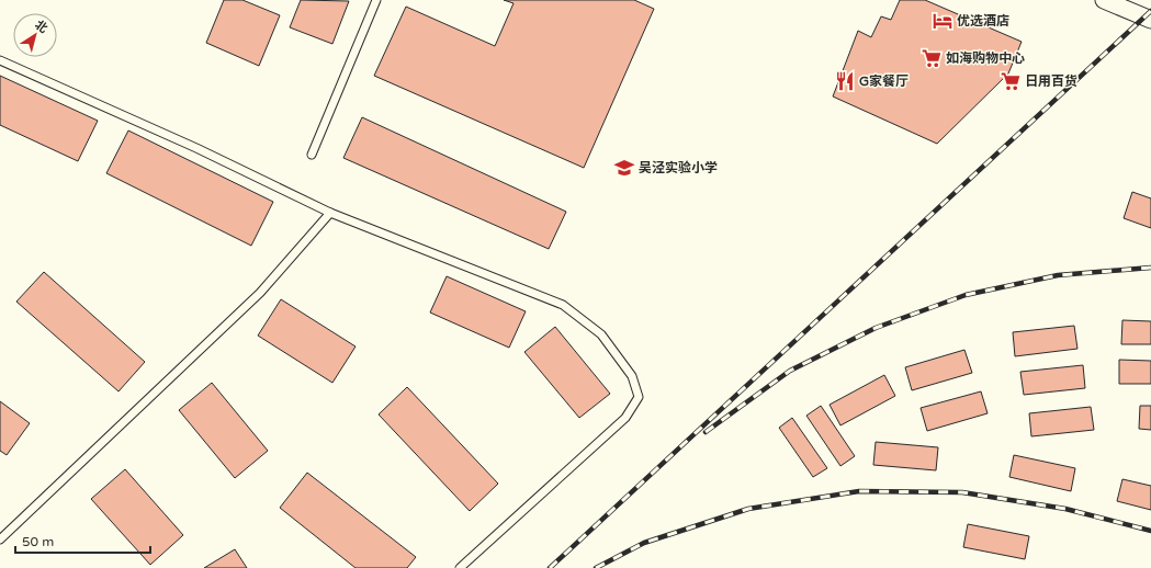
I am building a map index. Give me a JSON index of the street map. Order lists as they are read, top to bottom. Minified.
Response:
{"places":{"hotel":["优选酒店"],"supermarket":["如海购物中心","日用百货"],"restaurant":["G家餐厅"],"school or university":["吴泾实验小学"]},"scale_bar":"50 m","north":"top right"}
